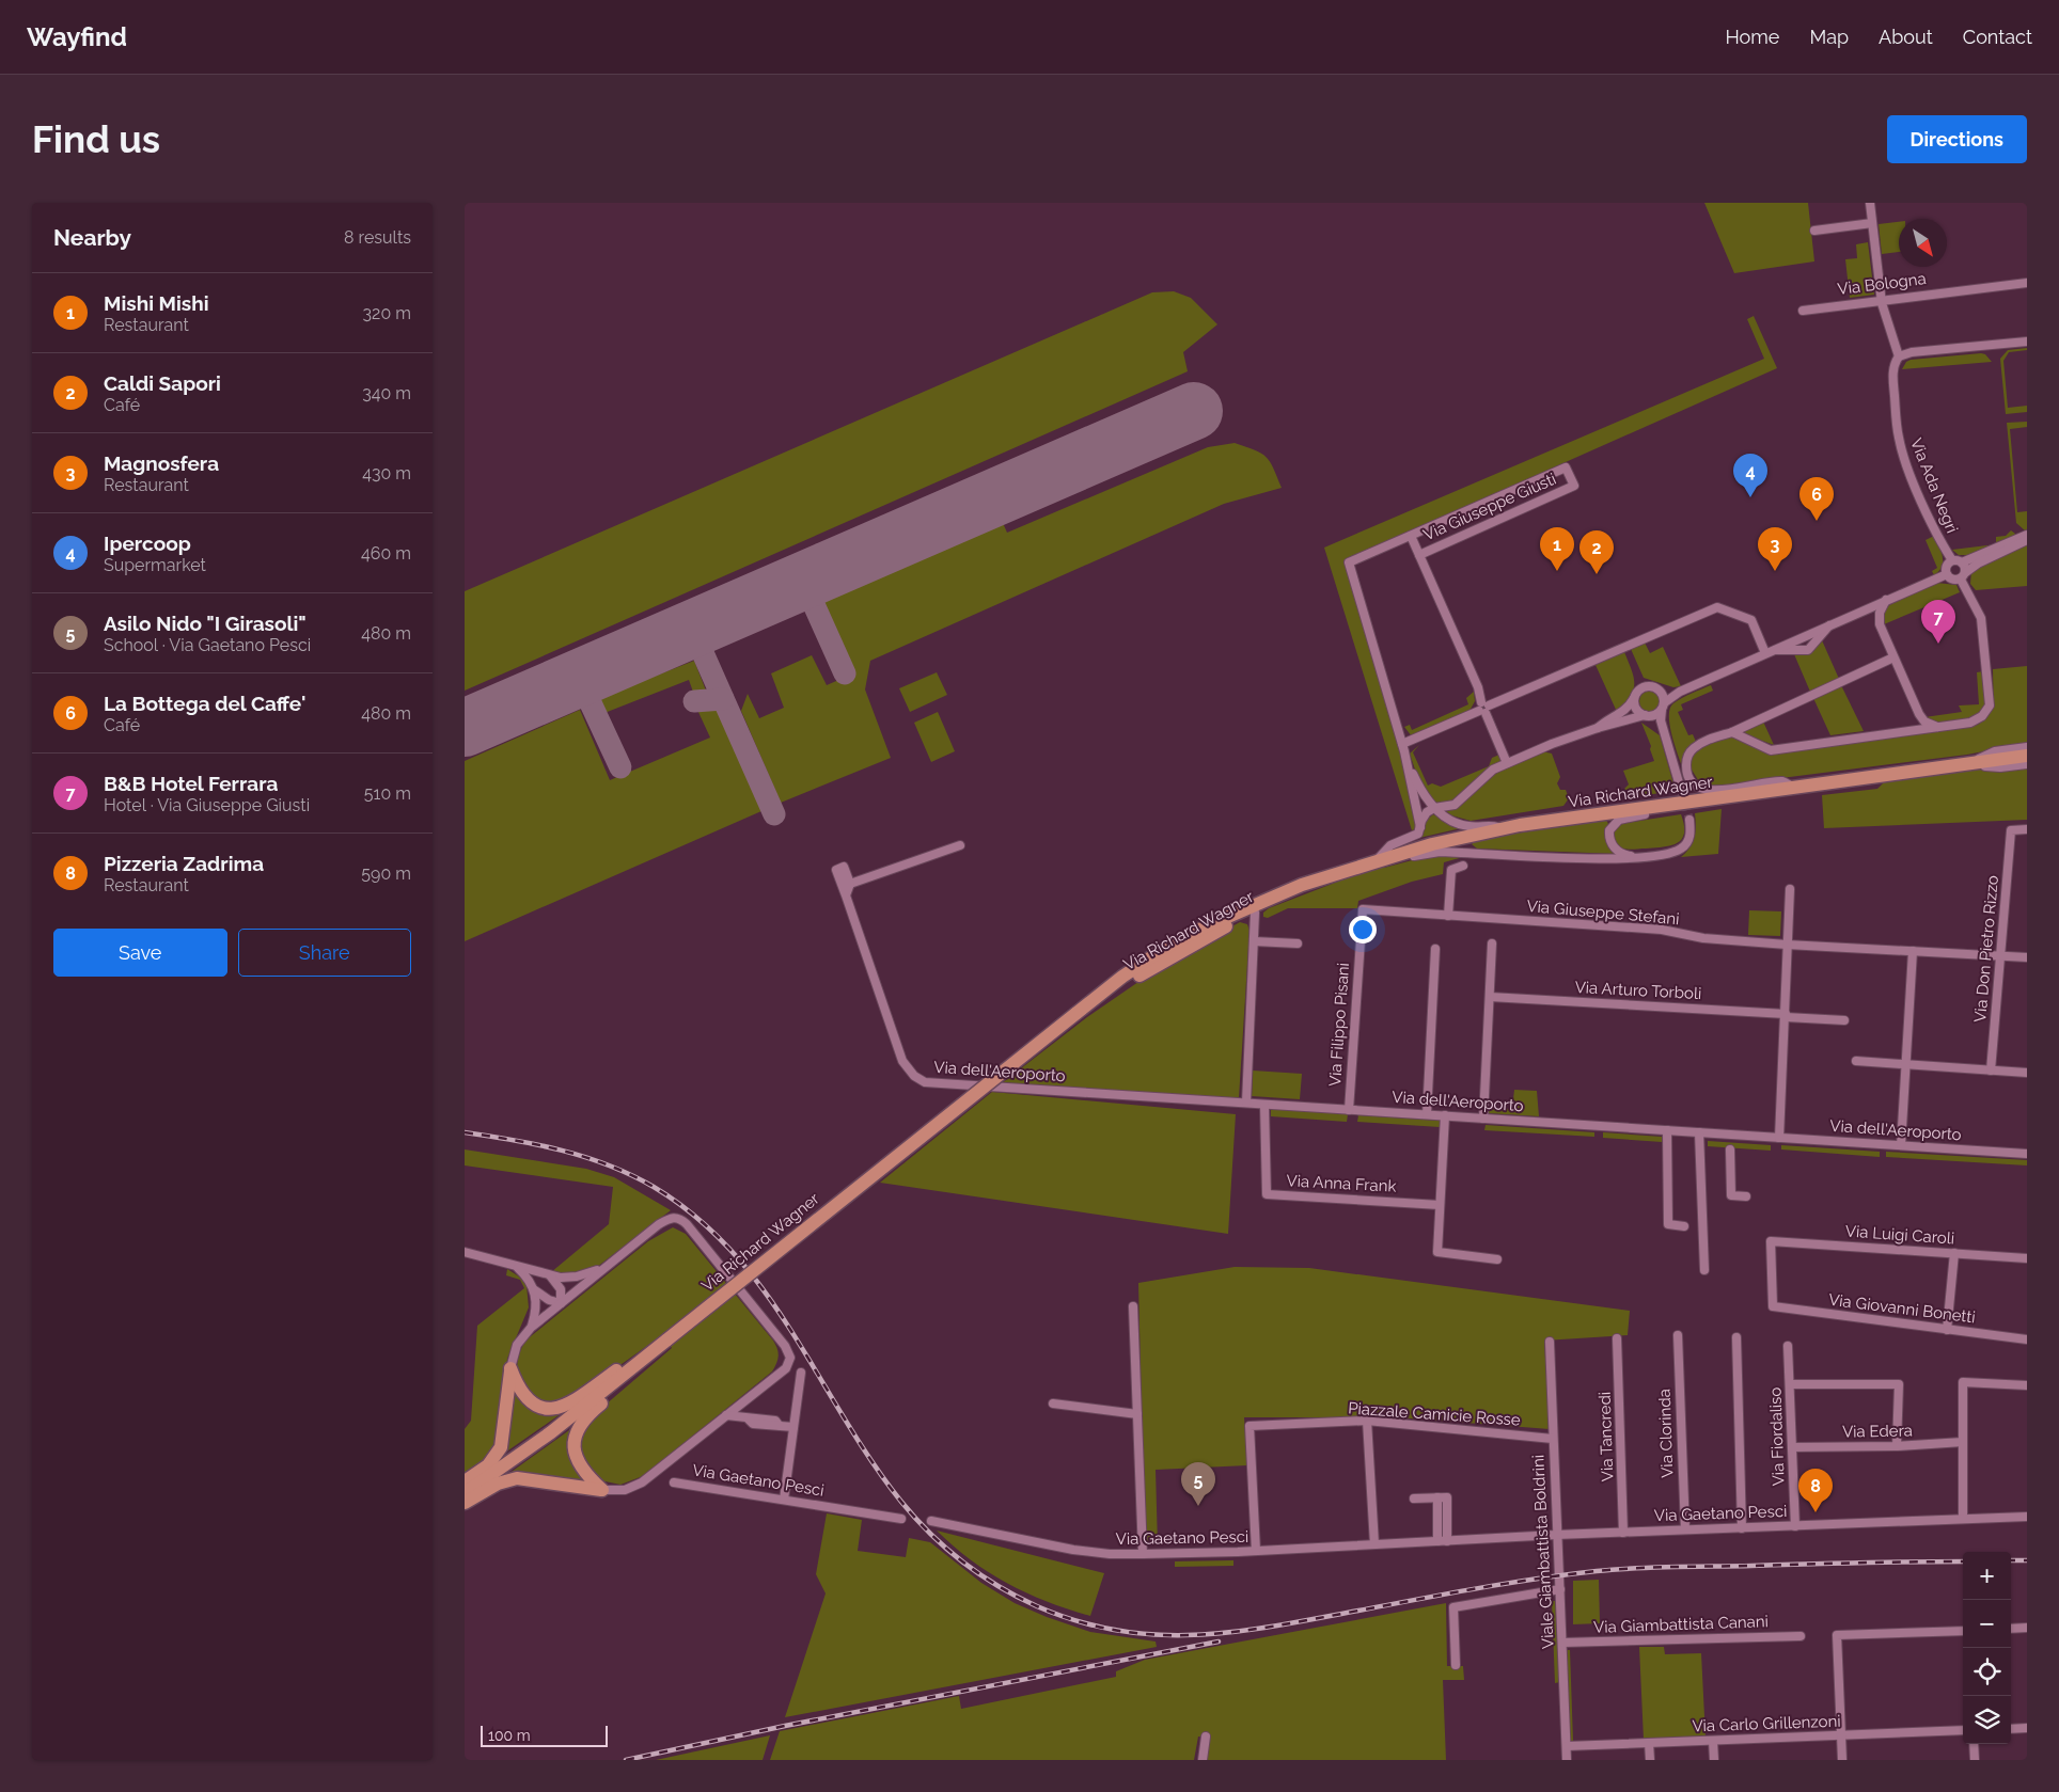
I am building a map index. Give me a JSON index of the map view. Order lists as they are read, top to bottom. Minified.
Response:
{"streets":{"main road":["Via Richard Wagner"],"street":["Via Bologna","Via Ada Negri","Via Giuseppe Giusti","Via Giuseppe Stefani","Via Don Pietro Rizzo","Via Arturo Torboli","Via Filippo Pisani","Via dell'Aeroporto","Via Anna Frank","Via Luigi Caroli","Via Giovanni Bonetti","Piazzale Camicie Rosse","Via Edera","Via Clorinda","Via Tancredi","Via Fiordaliso","Via Gaetano Pesci","Viale Giambattista Boldrini","Via Giambattista Canani","Via Carlo Grillenzoni"]},"crossings":[["Via Giuseppe Giusti","Via Richard Wagner"],["Via Giuseppe Stefani","Via Don Pietro Rizzo"],["Via Giuseppe Stefani","Via Filippo Pisani"],["Via Filippo Pisani","Via dell'Aeroporto"],["Via dell'Aeroporto","Via Anna Frank"],["Via Luigi Caroli","Via Giovanni Bonetti"],["Piazzale Camicie Rosse","Via Gaetano Pesci"],["Piazzale Camicie Rosse","Viale Giambattista Boldrini"],["Via Edera","Via Fiordaliso"],["Via Clorinda","Via Gaetano Pesci"],["Via Tancredi","Via Gaetano Pesci"],["Via Fiordaliso","Via Gaetano Pesci"],["Via Gaetano Pesci","Viale Giambattista Boldrini"],["Viale Giambattista Boldrini","Via Giambattista Canani"],["Viale Giambattista Boldrini","Via Carlo Grillenzoni"]],"scale_bar":"100 m","north":"bottom right","page":{"header":"Wayfind","nav":["Home","Map","About","Contact"],"buttons":["Directions",["Save","Share"]],"title":"Find us","heading":["Nearby","8 results"],"list":[{"mark":"1","name":"Mishi Mishi","note":"Restaurant","value":"320 m"},{"mark":"2","name":"Caldi Sapori","note":"Café","value":"340 m"},{"mark":"3","name":"Magnosfera","note":"Restaurant","value":"430 m"},{"mark":"4","name":"Ipercoop","note":"Supermarket","value":"460 m"},{"mark":"5","name":"Asilo Nido \"I Girasoli\"","note":"School · Via Gaetano Pesci","value":"480 m"},{"mark":"6","name":"La Bottega del Caffe'","note":"Café","value":"480 m"},{"mark":"7","name":"B&B Hotel Ferrara","note":"Hotel · Via Giuseppe Giusti","value":"510 m"},{"mark":"8","name":"Pizzeria Zadrima","note":"Restaurant","value":"590 m"}],"pins":["4","6","1","3","2","7","5","8"],"map_buttons":["+","−"],"scale":"100 m"}}
